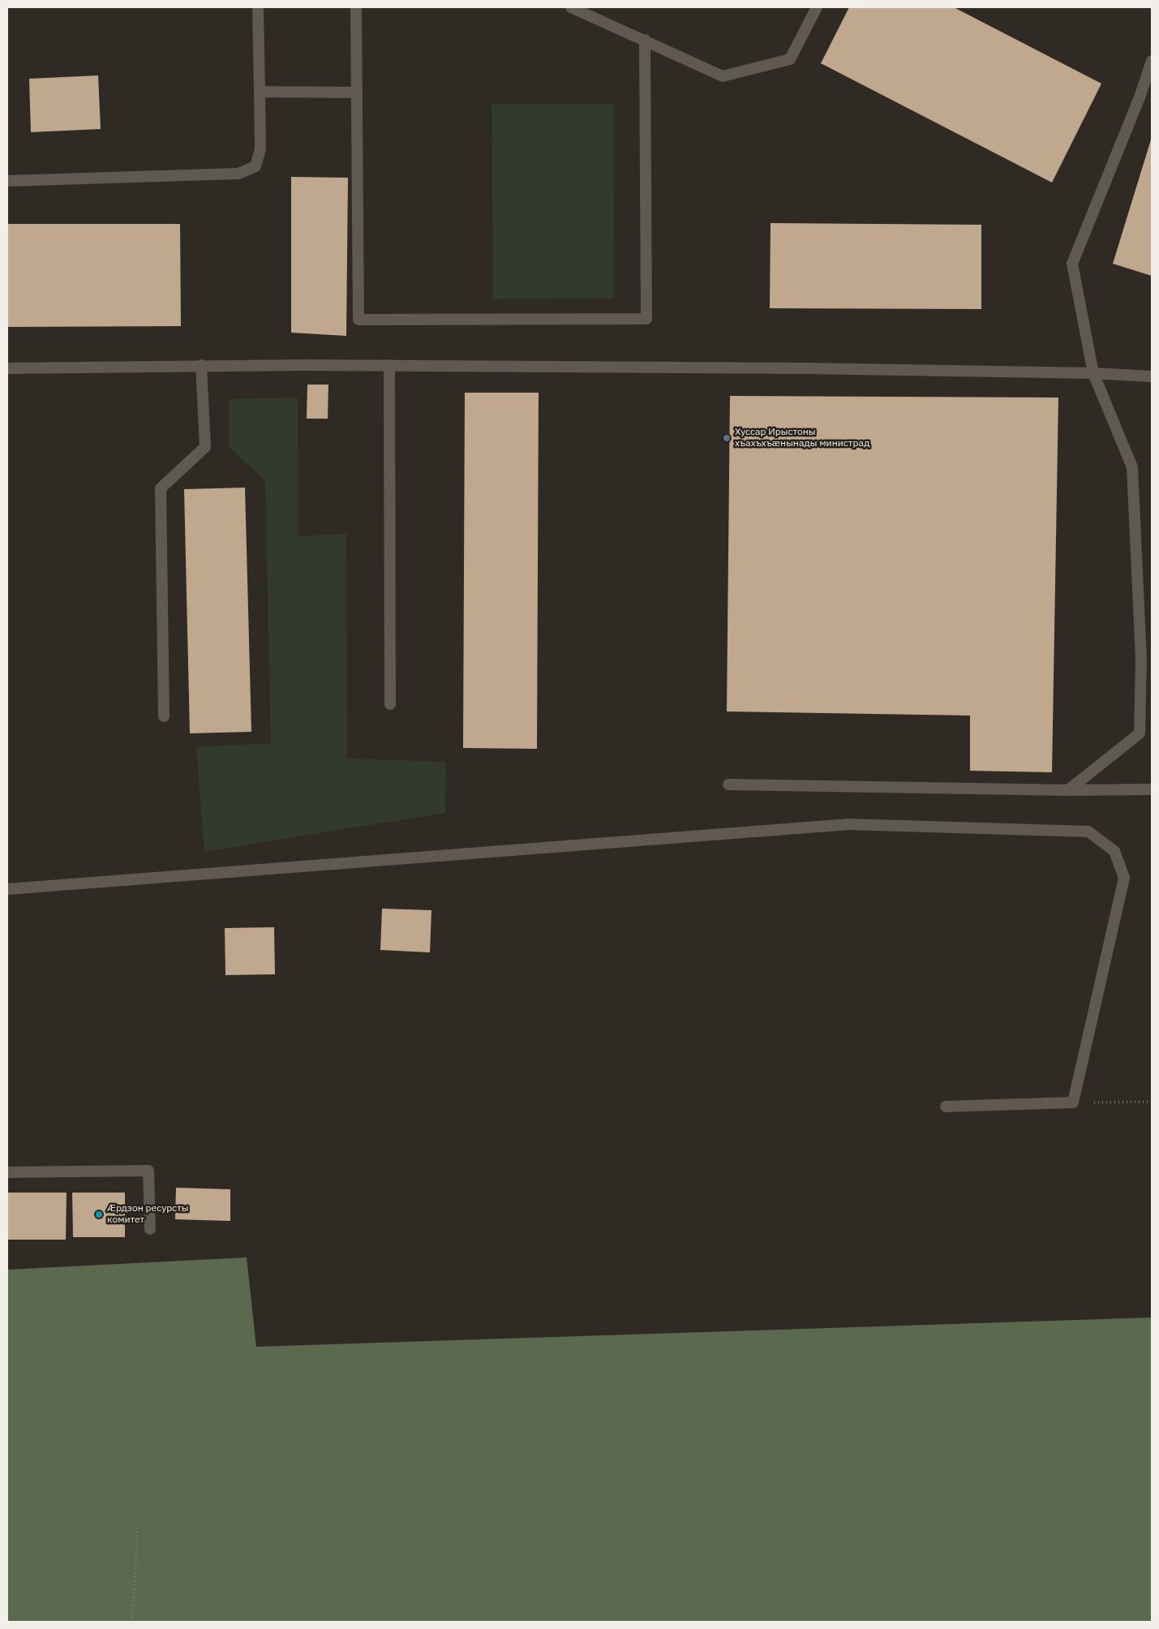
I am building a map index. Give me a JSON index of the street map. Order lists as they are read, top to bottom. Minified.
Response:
{"places":["Хуссар Ирыстоны хъахъхъæнынады министрад","Æрдзон ресурсты комитет"]}
